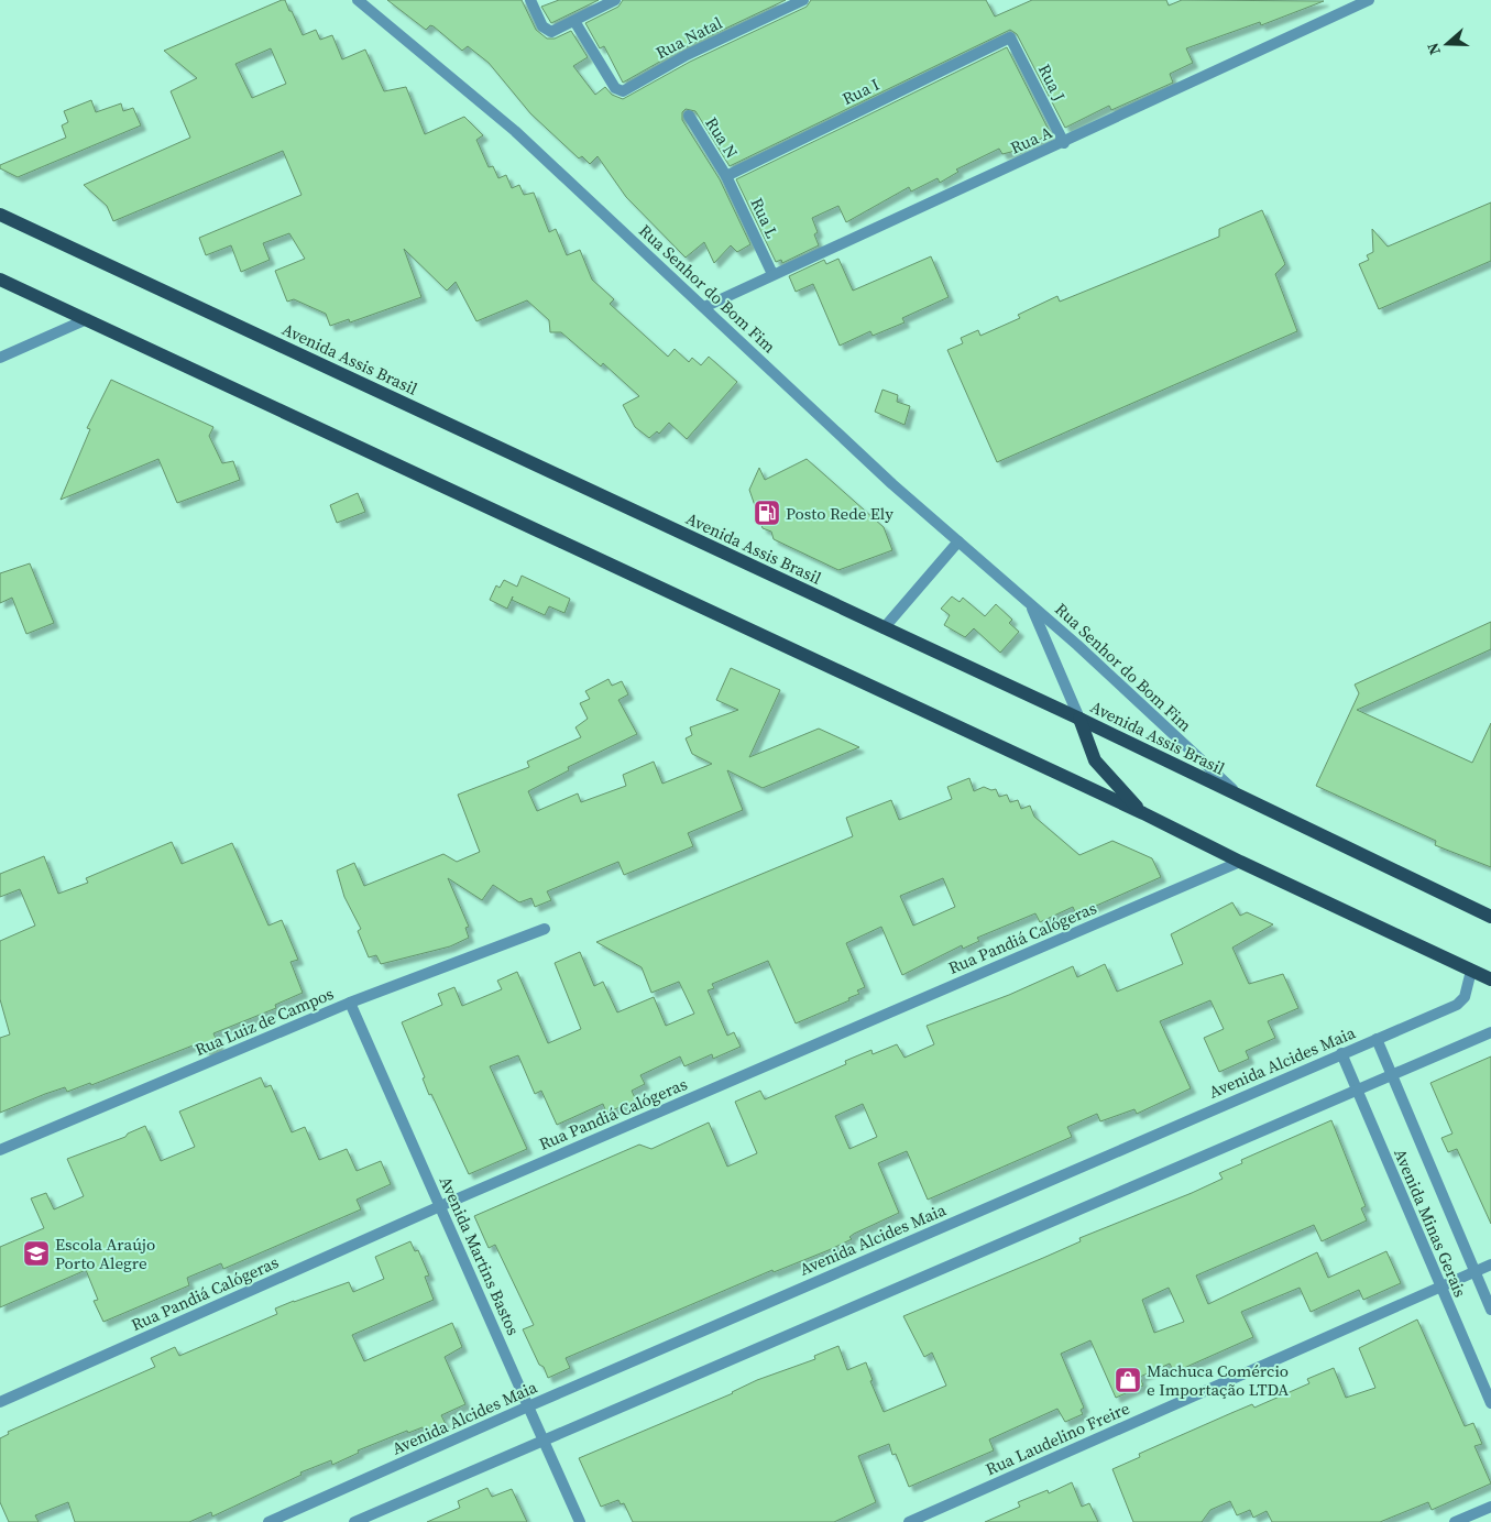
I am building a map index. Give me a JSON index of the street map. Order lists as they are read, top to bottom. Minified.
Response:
{"streets":{"main road":["Avenida Assis Brasil"],"street":["Rua Natal","Rua J","Rua I","Rua N","Rua A","Rua L","Rua Senhor do Bom Fim","Rua Pandiá Calógeras","Rua Luiz de Campos","Avenida Alcides Maia","Avenida Minas Gerais","Avenida Martins Bastos","Rua Laudelino Freire"]},"crossings":[["Rua J","Rua I"],["Rua J","Rua A"],["Rua I","Rua N"],["Rua I","Rua L"],["Rua N","Rua L"],["Rua A","Rua L"],["Rua A","Rua Senhor do Bom Fim"],["Rua Senhor do Bom Fim","Avenida Assis Brasil"],["Rua Pandiá Calógeras","Avenida Martins Bastos"],["Rua Luiz de Campos","Avenida Martins Bastos"],["Avenida Alcides Maia","Avenida Minas Gerais"],["Avenida Alcides Maia","Avenida Martins Bastos"],["Avenida Minas Gerais","Rua Laudelino Freire"]],"places":{"fuel station":["Posto Rede Ely"],"school or university":["Escola Araújo Porto Alegre"],"shop":["Machuca Comércio e Importação LTDA"]},"north":"left"}
